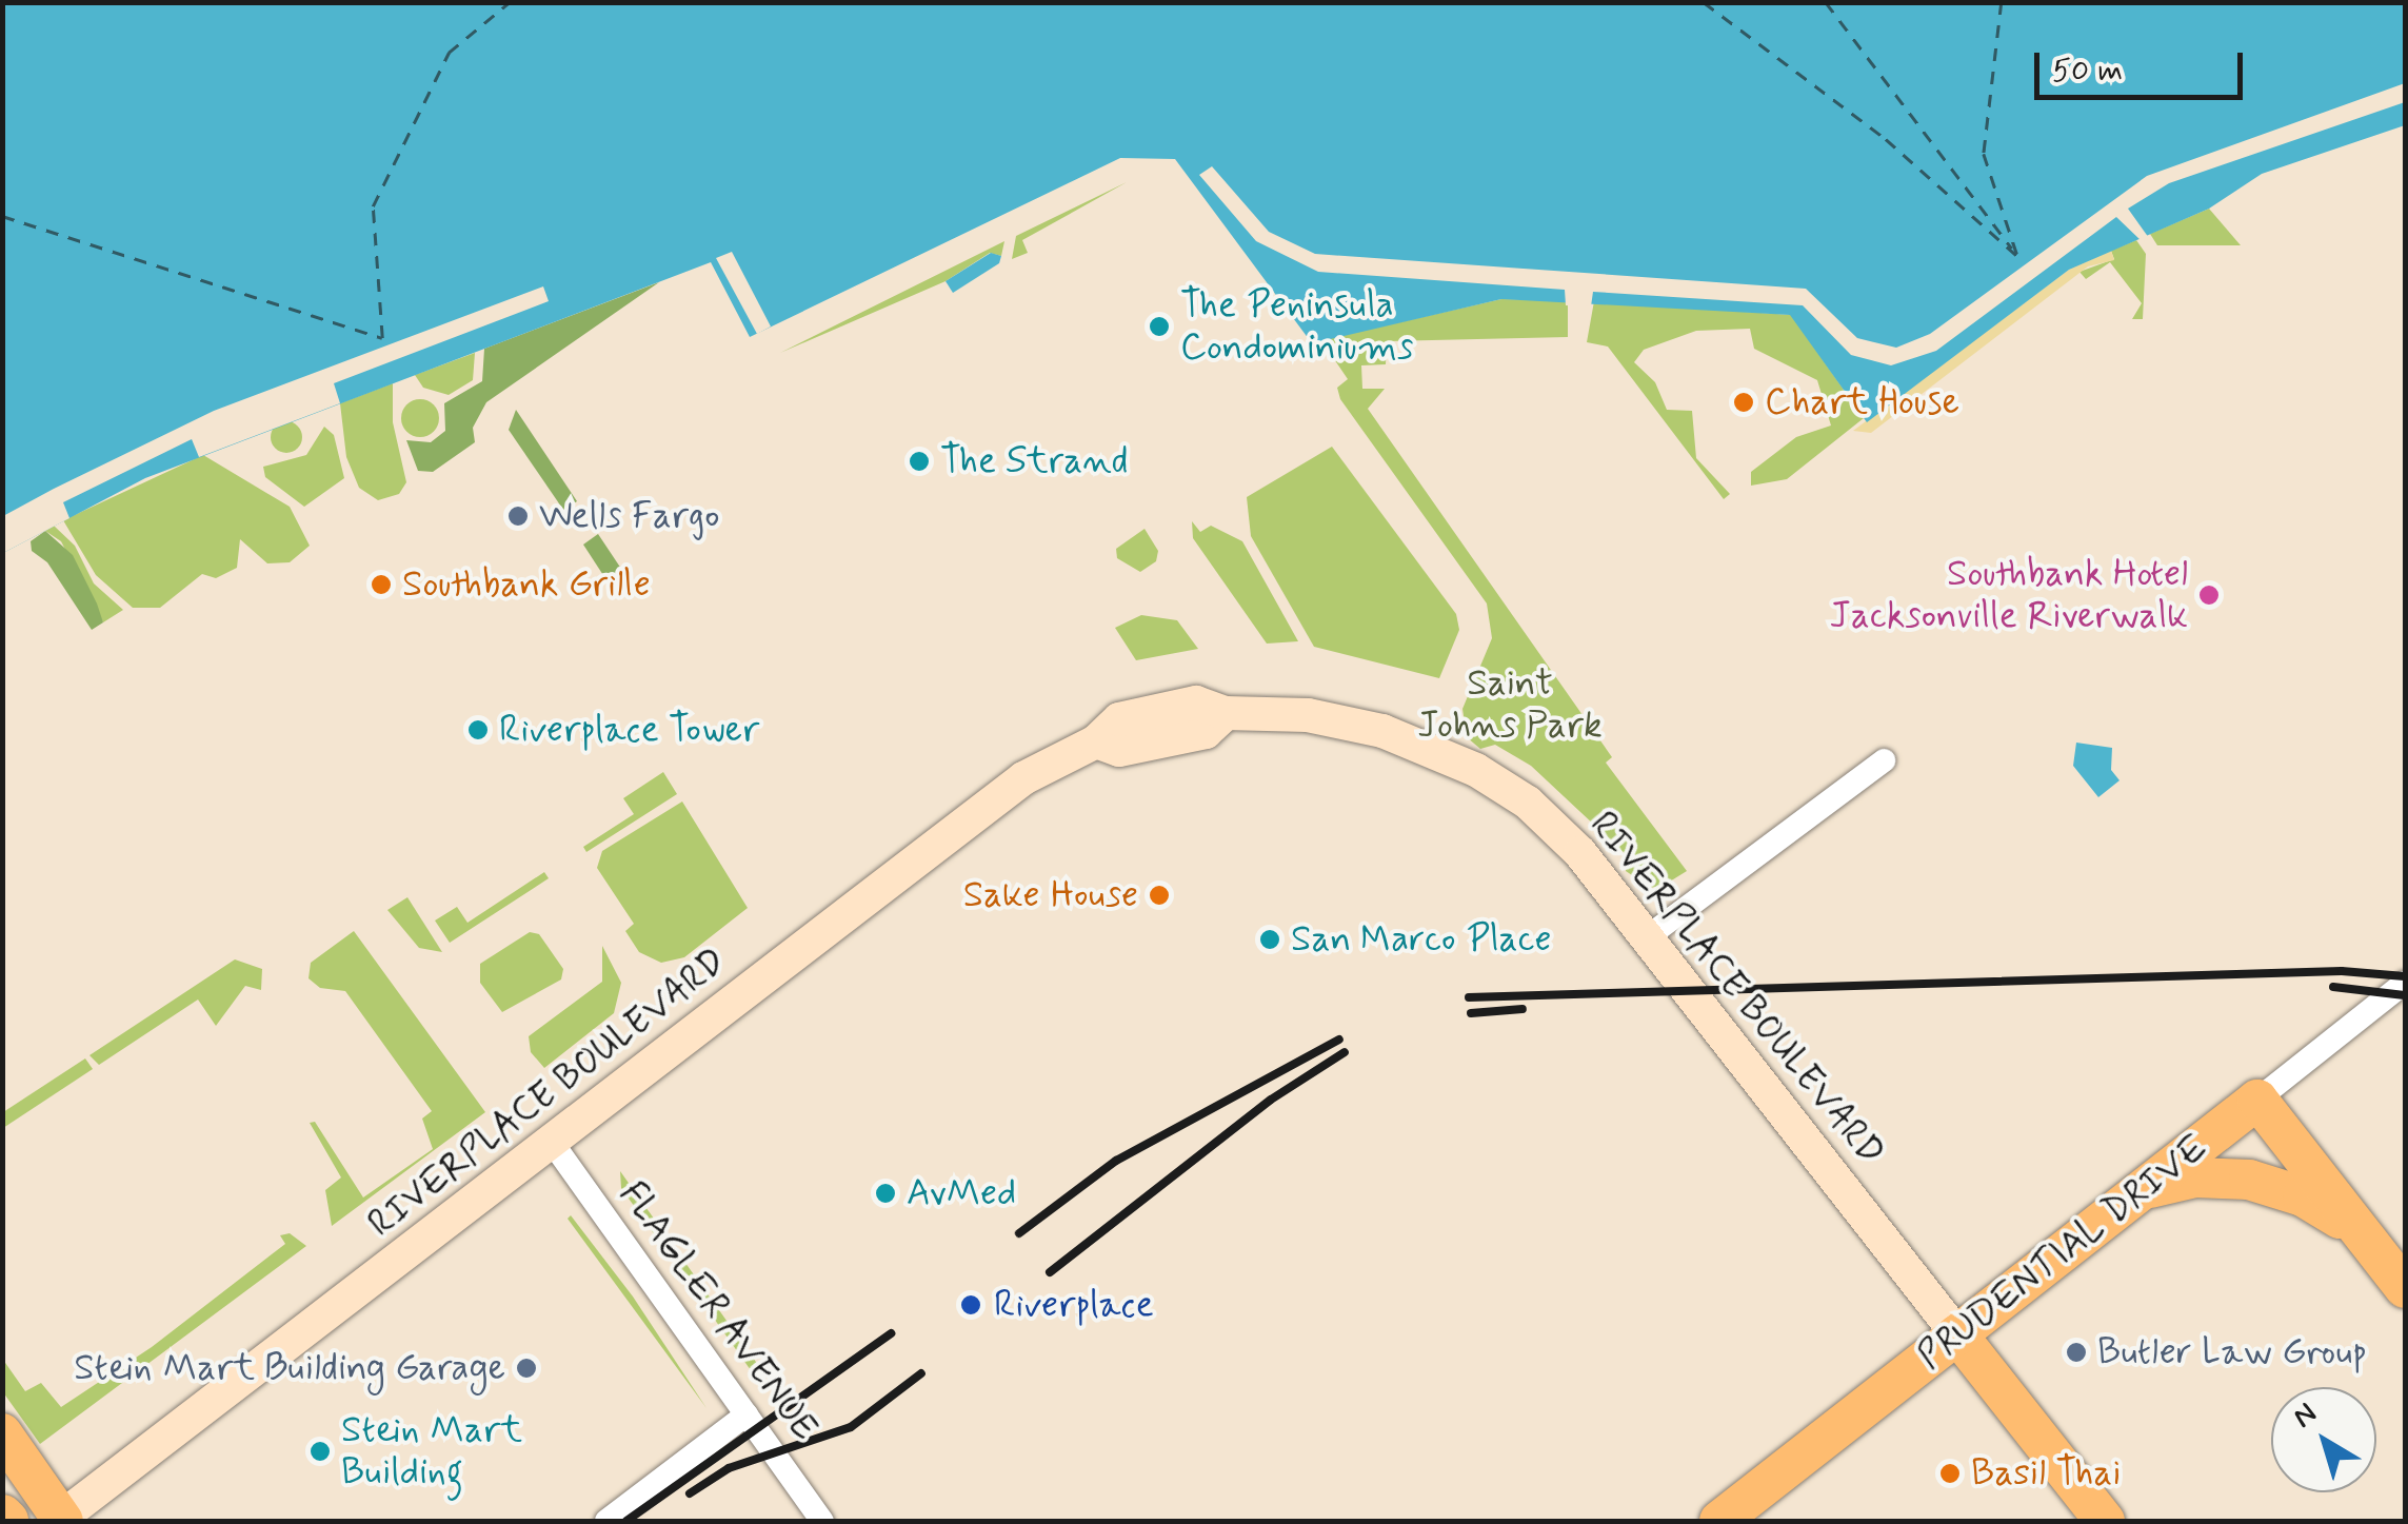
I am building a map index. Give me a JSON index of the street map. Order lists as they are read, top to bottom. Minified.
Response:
{"streets":{"main road":["RIVERPLACE BOULEVARD","PRUDENTIAL DRIVE"],"street":["FLAGLER AVENUE"]},"crossings":[["RIVERPLACE BOULEVARD","PRUDENTIAL DRIVE"],["RIVERPLACE BOULEVARD","FLAGLER AVENUE"]],"parks":["Saint Johns Park"],"places":["The Peninsula Condominiums","Chart House","The Strand","Wells Fargo","Southbank Grille","Southbank Hotel Jacksonville Riverwalk","Riverplace Tower","Sake House","San Marco Place","AvMed","Riverplace","Butler Law Group","Stein Mart Building Garage","Stein Mart Building","Basil Thai"],"scale_bar":"50 m","north":"top left"}
